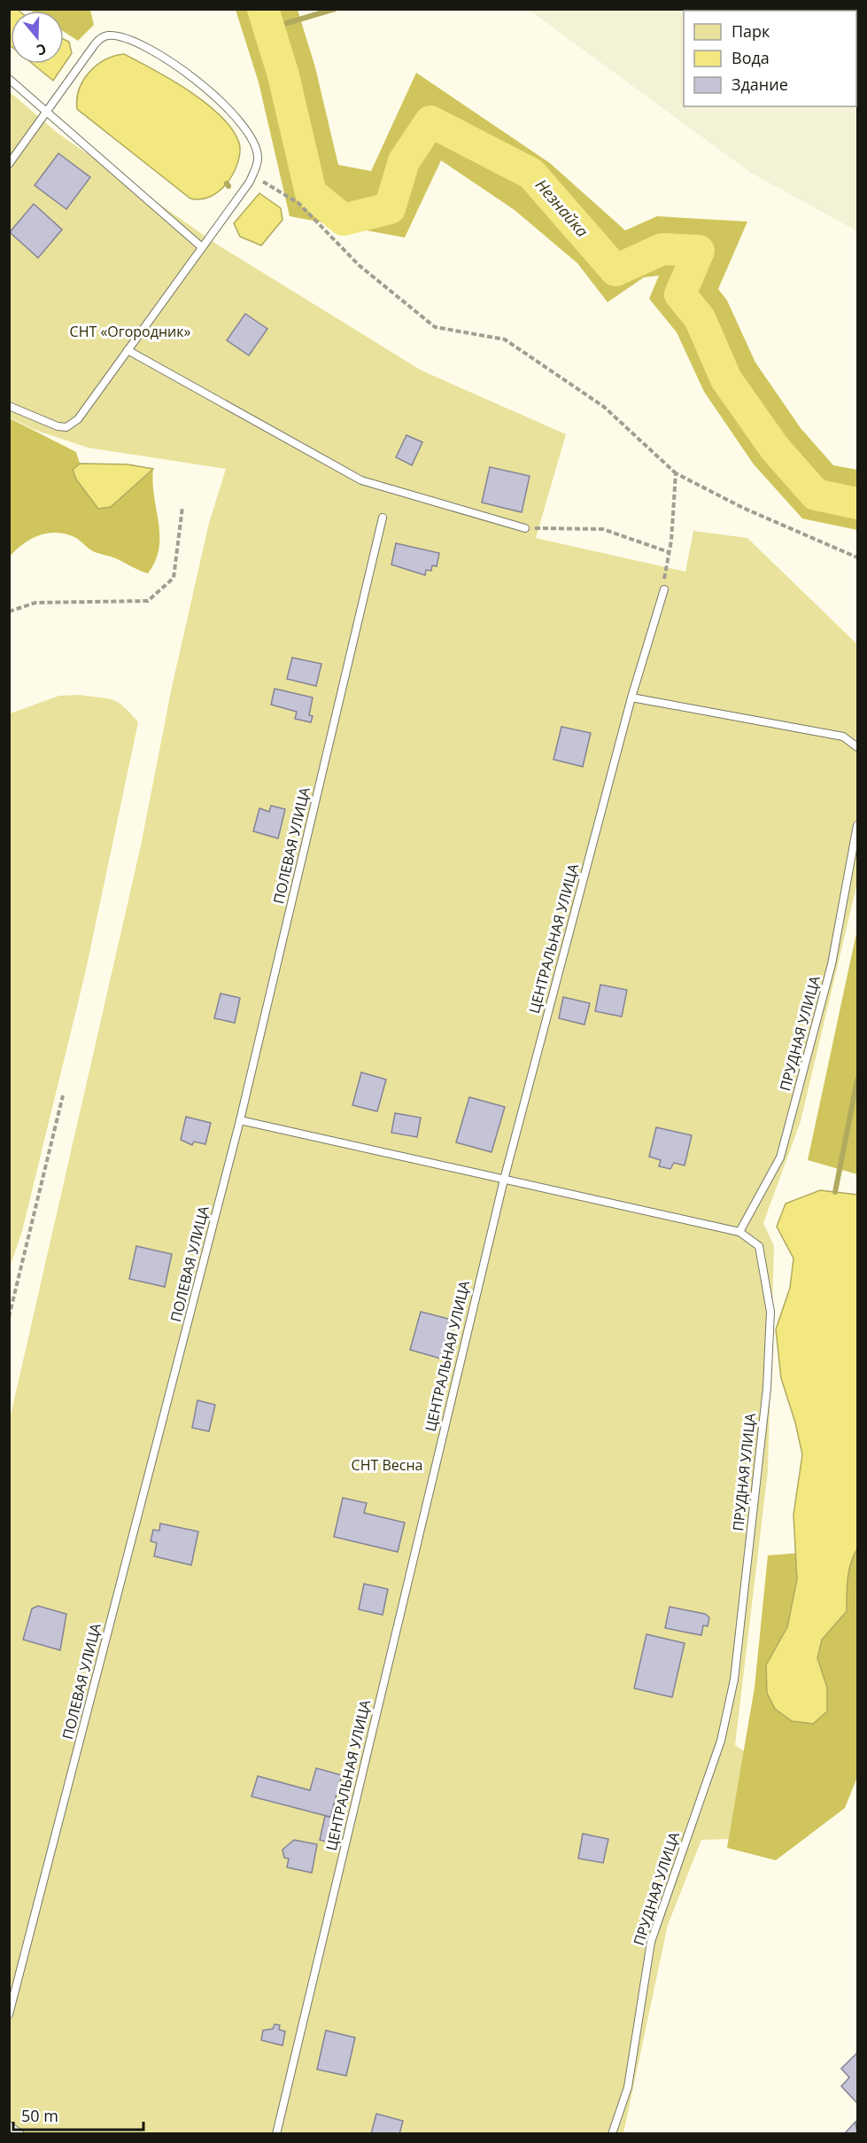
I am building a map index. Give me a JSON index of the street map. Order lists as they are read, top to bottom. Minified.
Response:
{"streets":{"lane":["ПОЛЕВАЯ УЛИЦА","ЦЕНТРАЛЬНАЯ УЛИЦА","ПРУДНАЯ УЛИЦА"]},"water":["Незнайка"],"parks":["СНТ «Огородник»","СНТ Весна"],"legend":["Парк","Вода","Здание"],"scale_bar":"50 m","north":"bottom"}
